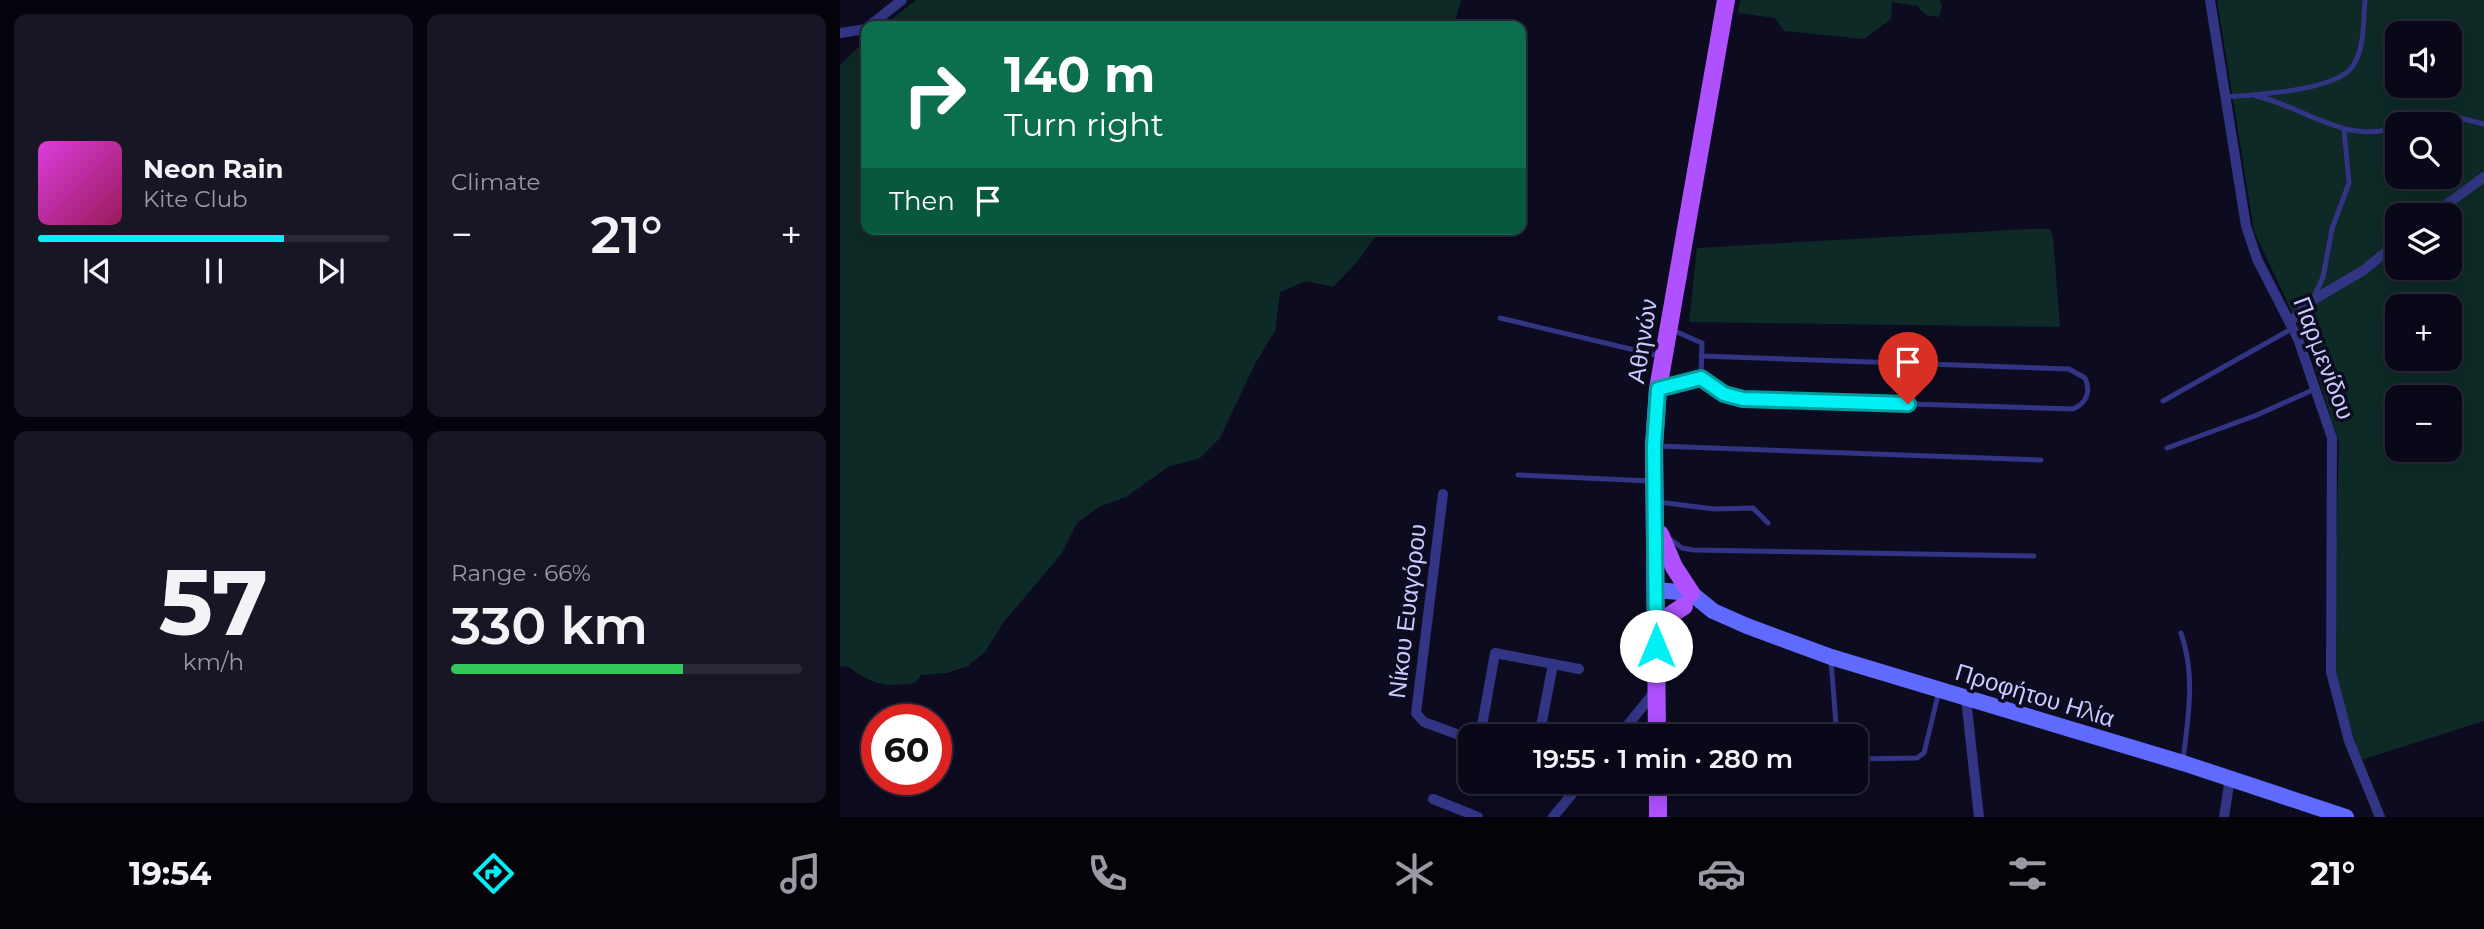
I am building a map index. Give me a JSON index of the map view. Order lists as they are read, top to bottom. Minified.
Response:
{"streets":{"main road":["Αθηνών"],"street":["Παρμενίδου","Νίκου Ευαγόρου","Προφήτου Ηλία"]},"page":{"tile":["Climate",["57","km/h"],["Range · 66%","330 km"]],"map_buttons":["+","−"],"turn":["140 m","Turn right"],"song":["Neon Rain","Kite Club"],"then":"Then","heat":["−","21°","+"],"limit":"60","trip":"19:55 · 1 min · 280 m","tabs":["19:54","21°"]}}
